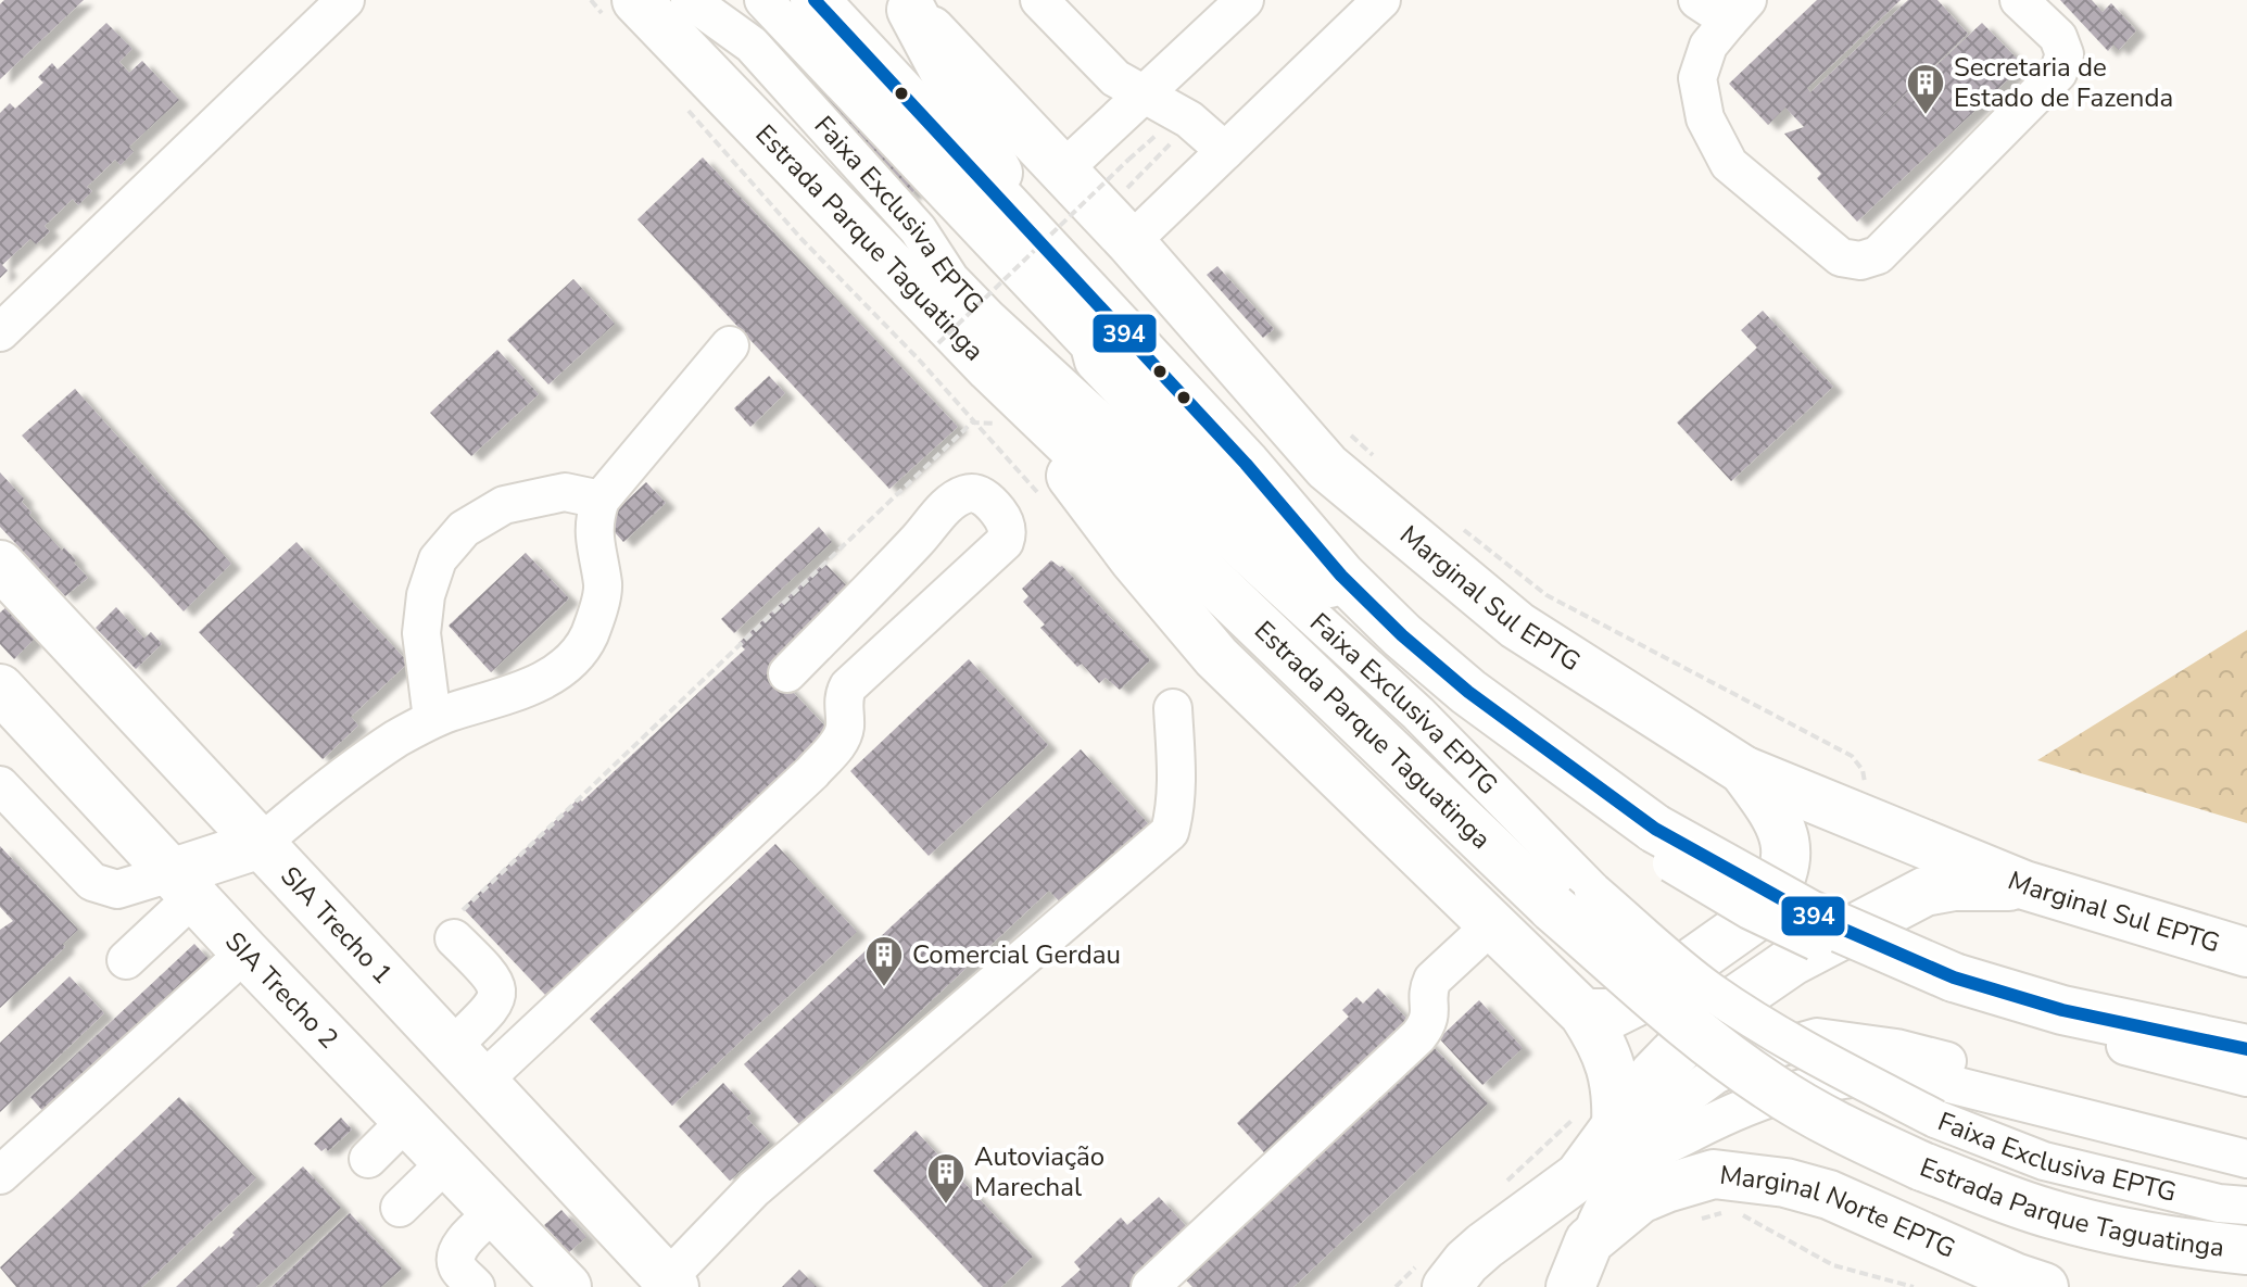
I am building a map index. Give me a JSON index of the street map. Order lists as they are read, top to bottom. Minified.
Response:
{"streets":{"main road":["Estrada Parque Taguatinga","Marginal Sul EPTG","SIA Trecho 1","SIA Trecho 2","Marginal Norte EPTG"],"street":["Faixa Exclusiva EPTG"]},"crossings":[["Faixa Exclusiva EPTG","Estrada Parque Taguatinga"]],"places":{"building":["Secretaria de Estado de Fazenda","Comercial Gerdau","Autoviação Marechal"]},"lines":["transit line 394"]}
